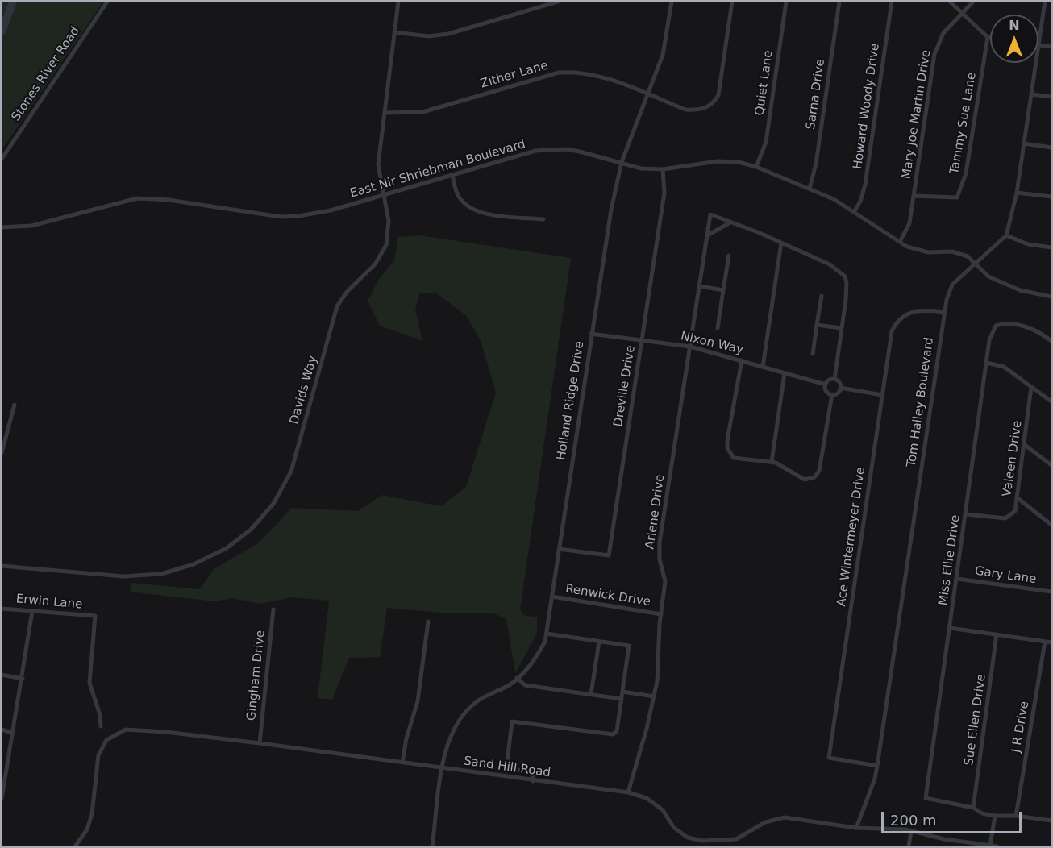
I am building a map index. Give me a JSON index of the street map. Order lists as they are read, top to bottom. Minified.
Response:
{"streets":{"street":["Stones River Road","Zither Lane","Quiet Lane","Sarna Drive","Howard Woody Drive","Mary Joe Martin Drive","Tammy Sue Lane","East Nir Shriebman Boulevard","Nixon Way","Dreville Drive","Davids Way","Holland Ridge Drive","Tom Hailey Boulevard","Valeen Drive","Arlene Drive","Ace Wintermeyer Drive","Miss Ellie Drive","Gary Lane","Renwick Drive","Erwin Lane","Gingham Drive","Sue Ellen Drive","J R Drive","Sand Hill Road"]},"crossings":[["Zither Lane","Davids Way"],["Zither Lane","Holland Ridge Drive"],["Quiet Lane","East Nir Shriebman Boulevard"],["Sarna Drive","East Nir Shriebman Boulevard"],["Howard Woody Drive","East Nir Shriebman Boulevard"],["Mary Joe Martin Drive","Tammy Sue Lane"],["Mary Joe Martin Drive","East Nir Shriebman Boulevard"],["East Nir Shriebman Boulevard","Dreville Drive"],["East Nir Shriebman Boulevard","Davids Way"],["East Nir Shriebman Boulevard","Holland Ridge Drive"],["East Nir Shriebman Boulevard","Tom Hailey Boulevard"],["Nixon Way","Dreville Drive"],["Nixon Way","Holland Ridge Drive"],["Nixon Way","Arlene Drive"],["Dreville Drive","Holland Ridge Drive"],["Holland Ridge Drive","Renwick Drive"],["Holland Ridge Drive","Sand Hill Road"],["Tom Hailey Boulevard","Ace Wintermeyer Drive"],["Tom Hailey Boulevard","Sand Hill Road"],["Valeen Drive","Miss Ellie Drive"],["Arlene Drive","Renwick Drive"],["Arlene Drive","Sand Hill Road"],["Miss Ellie Drive","Gary Lane"],["Miss Ellie Drive","Sue Ellen Drive"],["Gingham Drive","Sand Hill Road"]],"scale_bar":"200 m","north":"top"}
